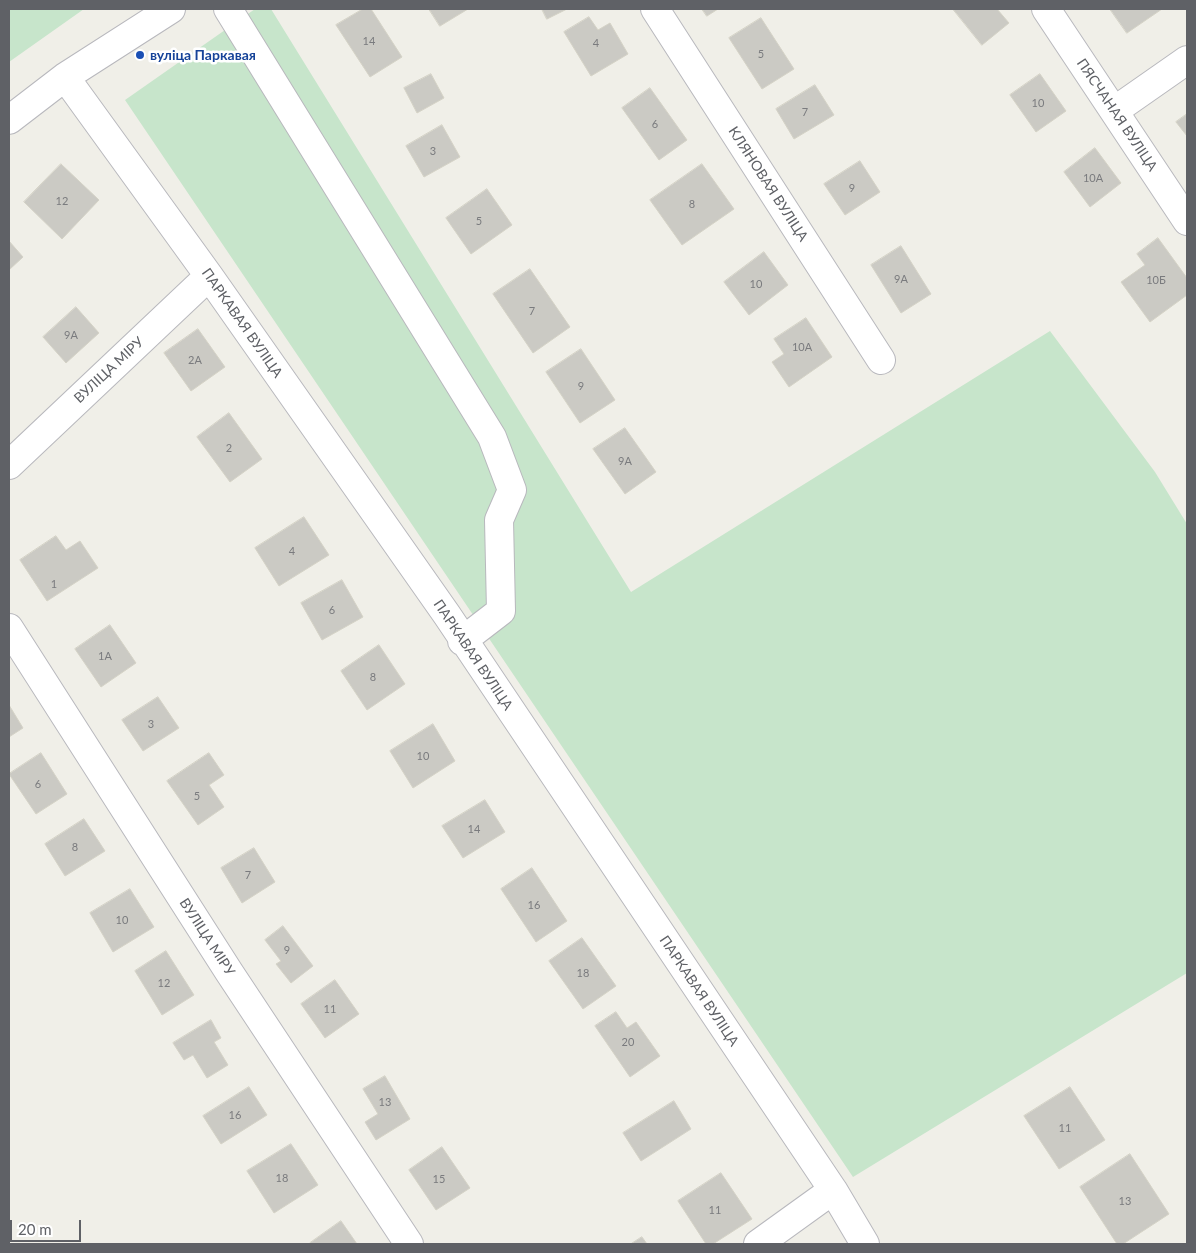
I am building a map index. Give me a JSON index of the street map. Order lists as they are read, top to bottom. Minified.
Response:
{"streets":{"street":["ПЯСЧАНАЯ ВУЛІЦА","КЛЯНОВАЯ ВУЛІЦА","ПАРКАВАЯ ВУЛІЦА","ВУЛІЦА МІРУ"]},"crossings":[["ПАРКАВАЯ ВУЛІЦА","ВУЛІЦА МІРУ"]],"places":["вуліца Паркавая"],"house_numbers":["14","4","5","10","7","6","3","10А","9","12","8","5","9А","10Б","10","7","9А","10А","2А","9","2","9А","4","1","6","1А","8","3","10","6","5","14","8","7","16","10","9","18","12","11","20","13","16","11","18","15","13","11"],"scale_bar":"20 m"}
